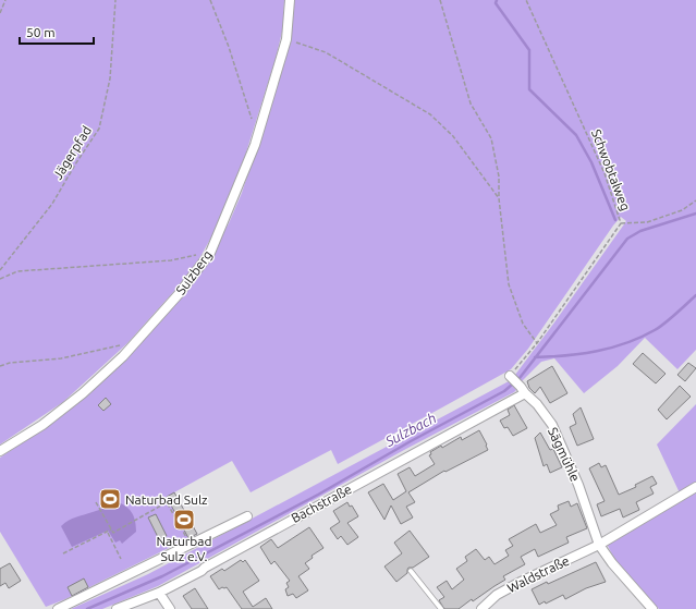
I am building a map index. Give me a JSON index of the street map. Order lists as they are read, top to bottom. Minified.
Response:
{"streets":{"street":["Sulzberg","Sägmühle","Bachstraße","Waldstraße"],"path":["Jägerpfad","Schwobtalweg"]},"crossings":[["Schwobtalweg","Sägmühle"],["Sägmühle","Bachstraße"],["Sägmühle","Waldstraße"]],"water":["Sulzbach"],"places":{"sports":["Naturbad Sulz","Naturbad Sulz e.V."]},"scale_bar":"50 m"}
